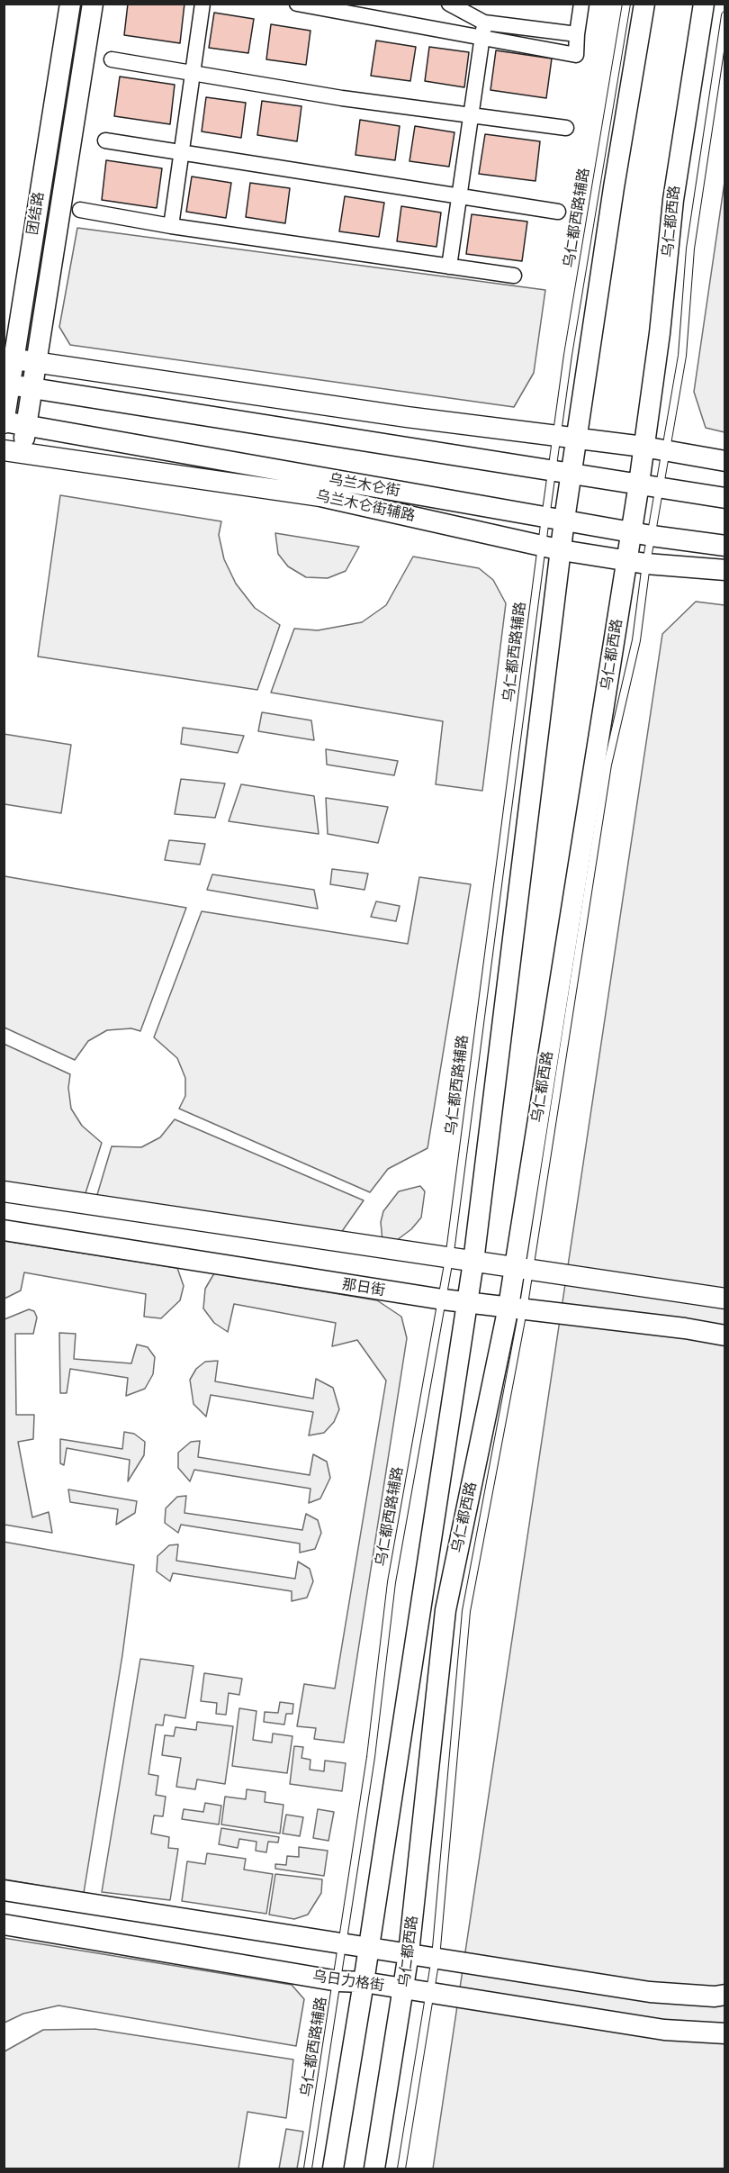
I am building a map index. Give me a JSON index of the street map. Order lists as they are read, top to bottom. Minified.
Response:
{"streets":{"main road":["团结路","乌仁都西路","乌兰木仑街","乌兰木仑街辅路","那日街","乌日力格街"],"lane":["乌仁都西路辅路"]},"crossings":[["团结路","乌兰木仑街"],["乌仁都西路辅路","乌仁都西路"],["乌仁都西路辅路","乌兰木仑街辅路"],["乌仁都西路辅路","那日街"],["乌仁都西路辅路","乌日力格街"],["乌仁都西路","乌兰木仑街"],["乌仁都西路","乌兰木仑街辅路"],["乌仁都西路","那日街"],["乌仁都西路","乌日力格街"]]}
